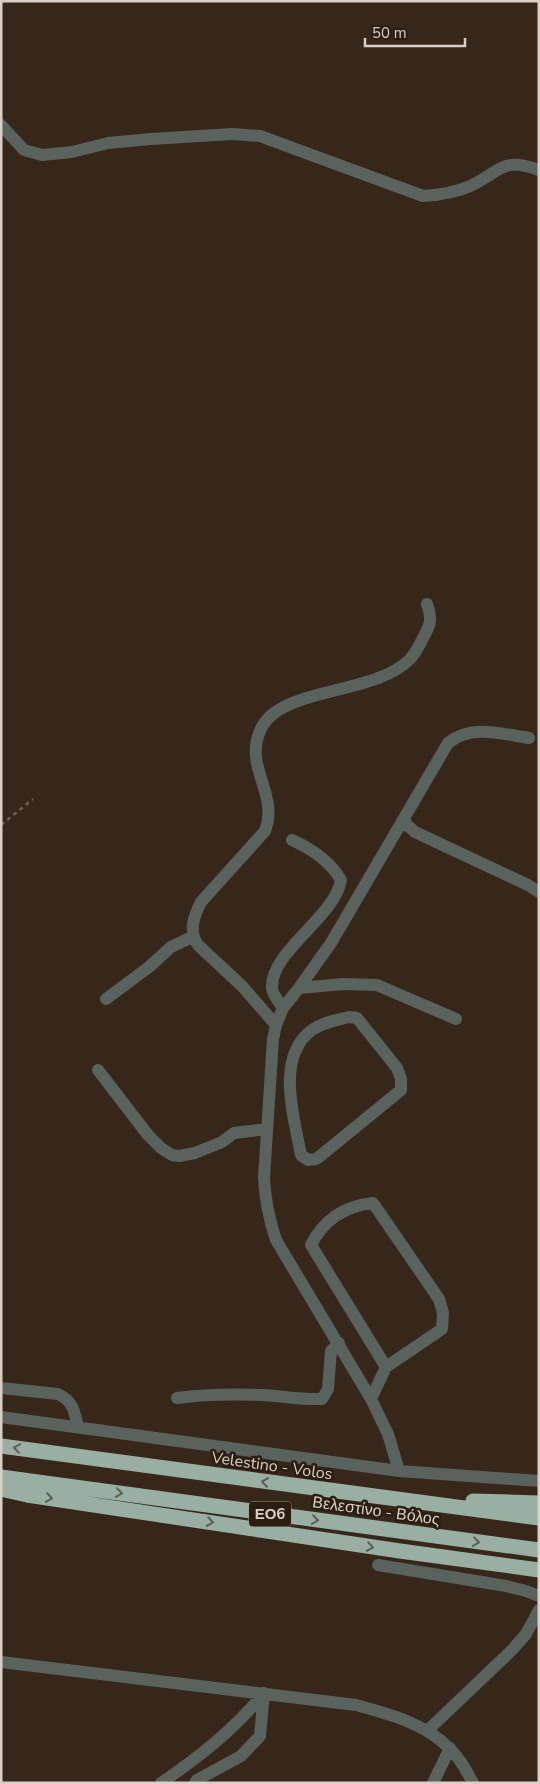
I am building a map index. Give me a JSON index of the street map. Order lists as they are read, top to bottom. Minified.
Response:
{"streets":{"highway":["Velestino - Volos","Βελεστίνο - Βόλος","ΕΟ6"]},"scale_bar":"50 m"}
